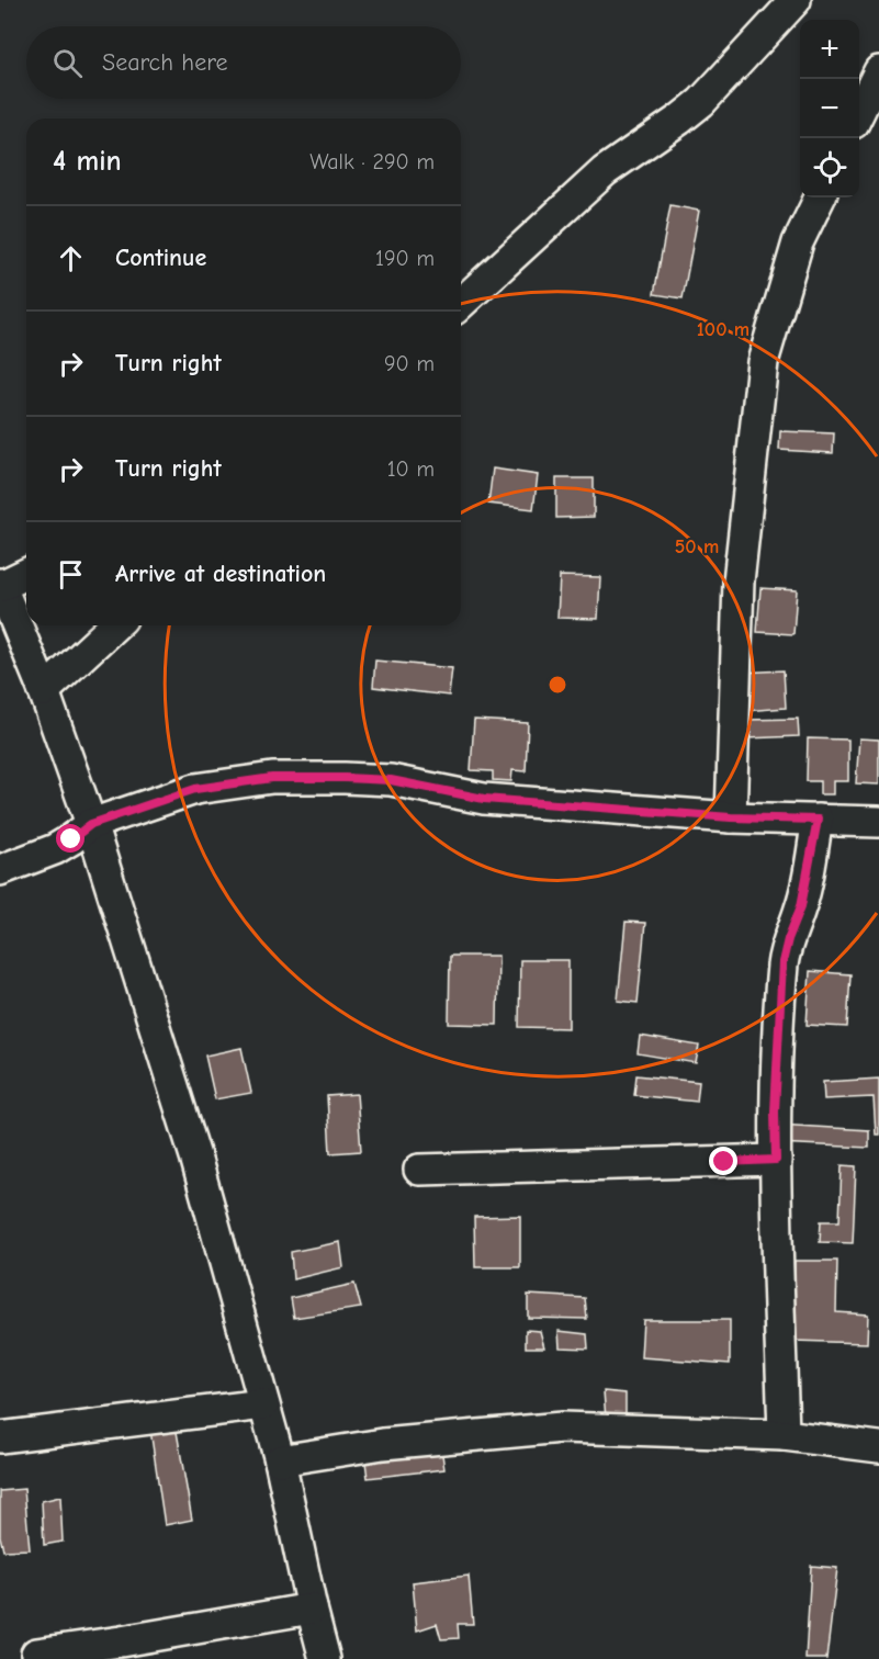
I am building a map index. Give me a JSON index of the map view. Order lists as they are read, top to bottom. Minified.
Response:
{"page":{"map_buttons":["+","−"],"search":"Search here","heading":["4 min","Walk · 290 m"],"list":[["Continue","190 m"],["Turn right","90 m"],["Turn right","10 m"],"Arrive at destination"]},"rings":["100 m","50 m"]}
